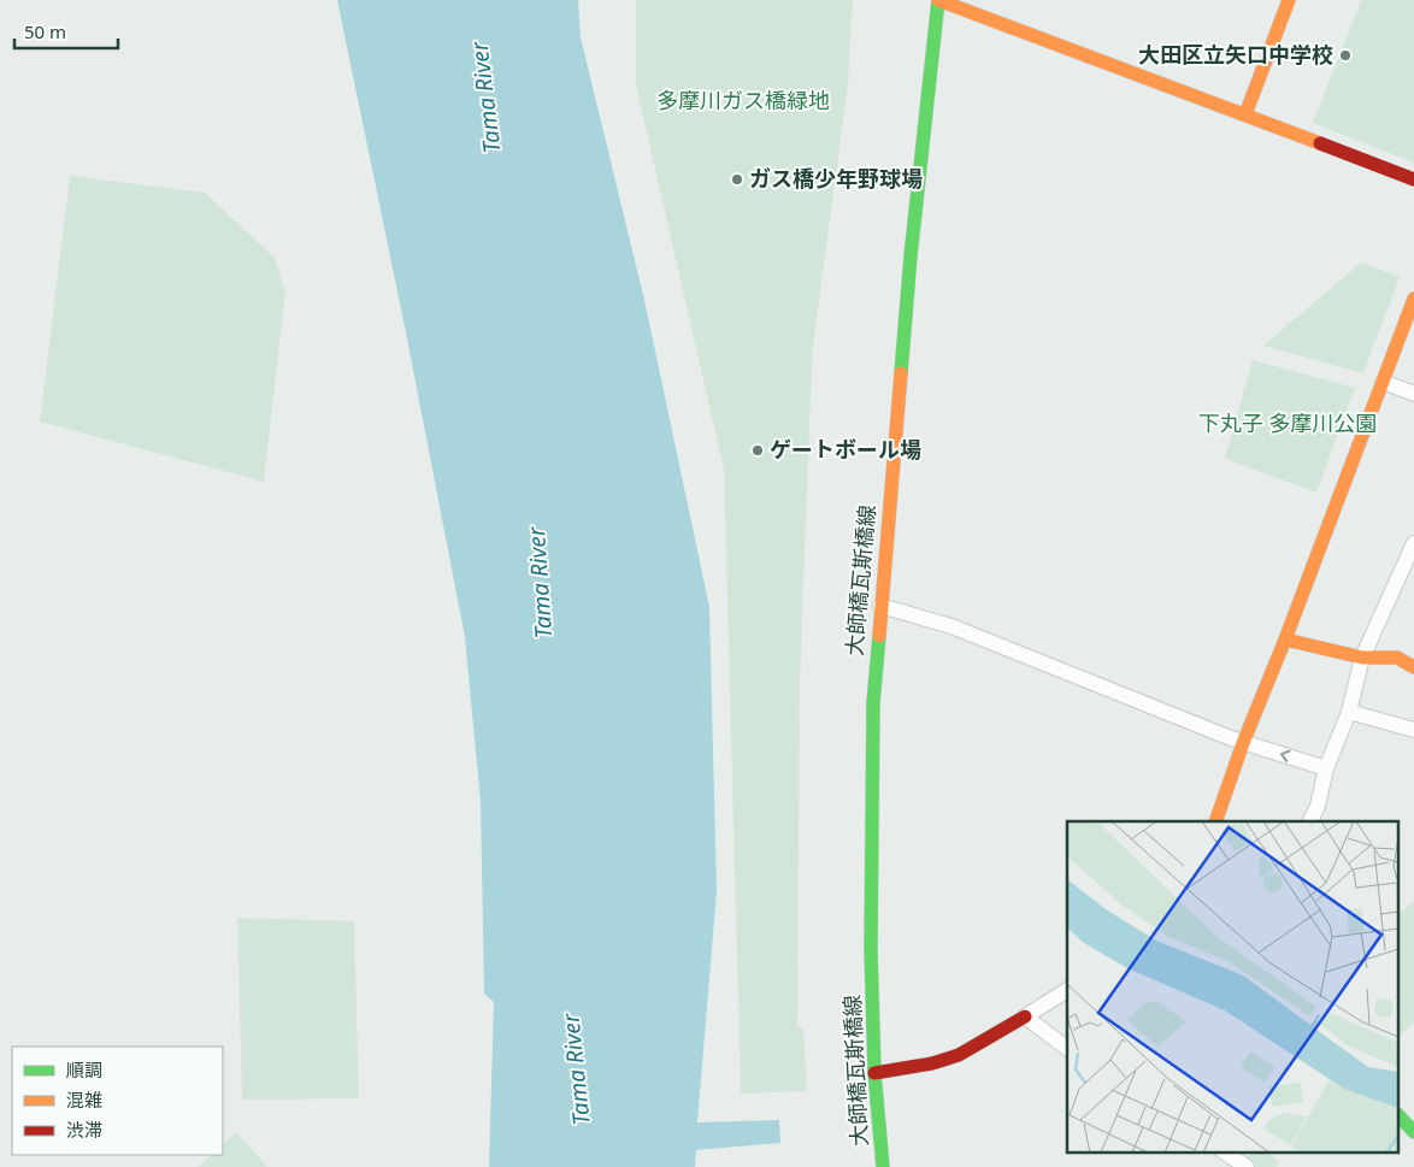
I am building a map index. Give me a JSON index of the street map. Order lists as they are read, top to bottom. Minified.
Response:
{"streets":{"street":["大師橋瓦斯橋線"]},"water":["Tama River"],"parks":["多摩川ガス橋緑地","下丸子 多摩川公園"],"places":["大田区立矢口中学校","ガス橋少年野球場","ゲートボール場"],"legend":["順調","混雑","渋滞"],"scale_bar":"50 m"}
